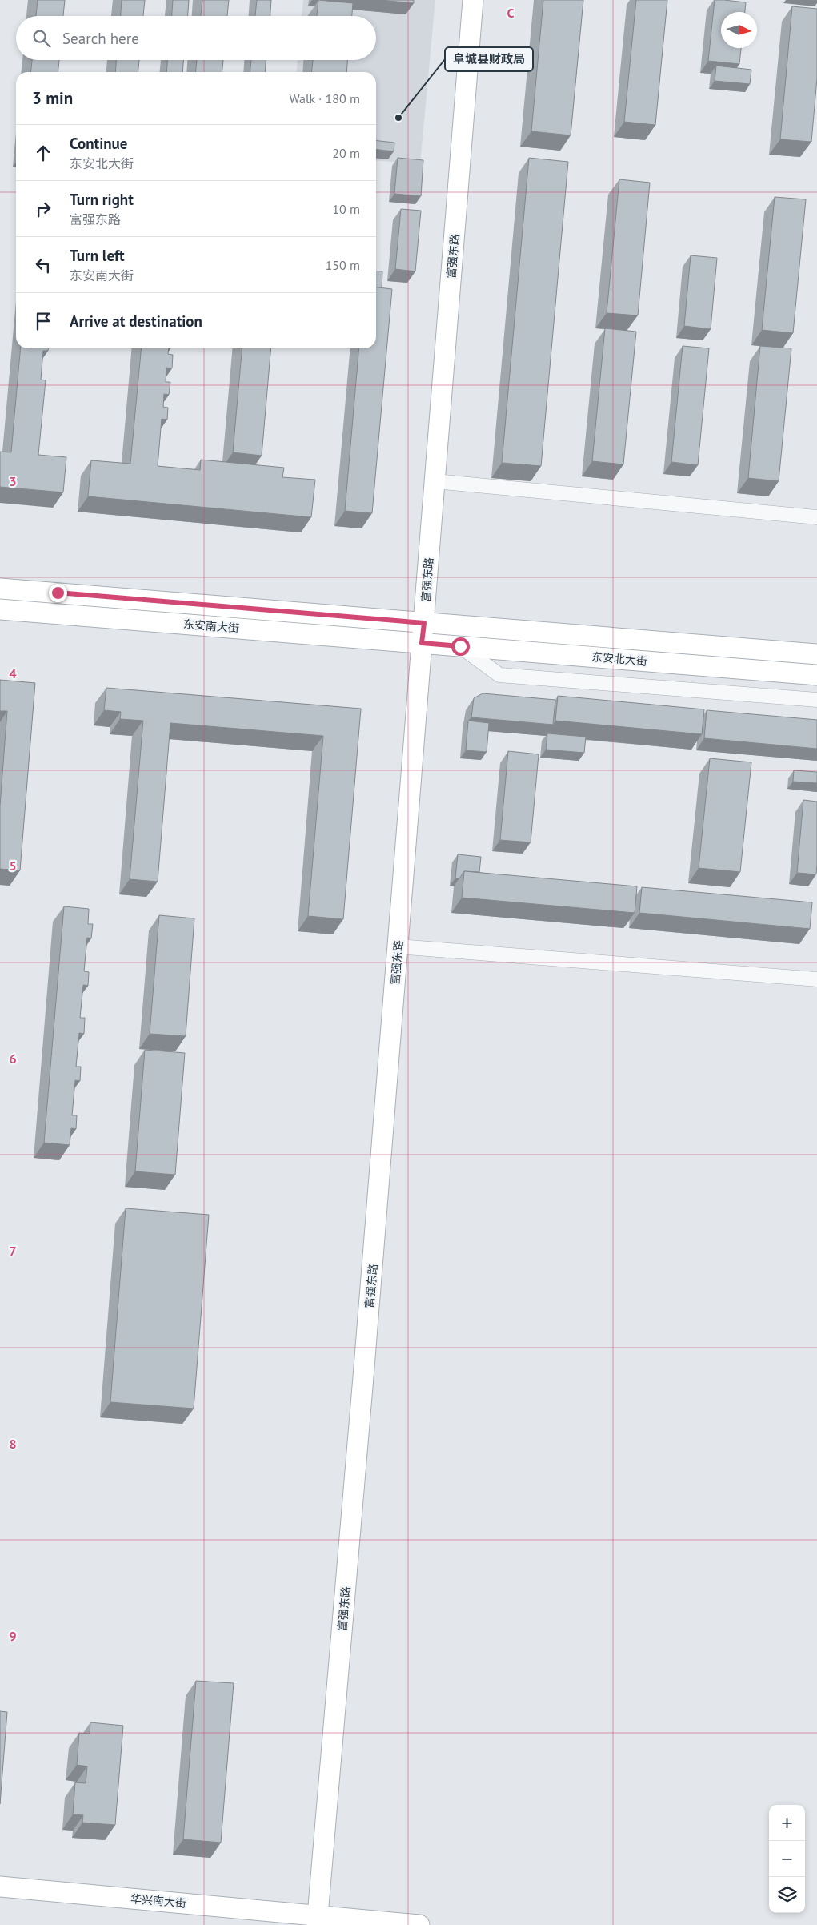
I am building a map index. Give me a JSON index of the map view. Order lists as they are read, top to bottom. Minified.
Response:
{"streets":{"street":["富强东路","东安南大街","东安北大街","华兴南大街"]},"crossings":[["富强东路","东安南大街"],["富强东路","东安北大街"],["富强东路","华兴南大街"],["东安南大街","东安北大街"]],"places":["阜城县财政局"],"north":"right","page":{"search":"Search here","heading":["3 min","Walk · 180 m"],"list":[["Continue","东安北大街","20 m"],["Turn right","富强东路","10 m"],["Turn left","东安南大街","150 m"],"Arrive at destination"],"map_buttons":["+","−"]},"grid":{"columns":["C"],"rows":["3","4","5","6","7","8","9"]}}
